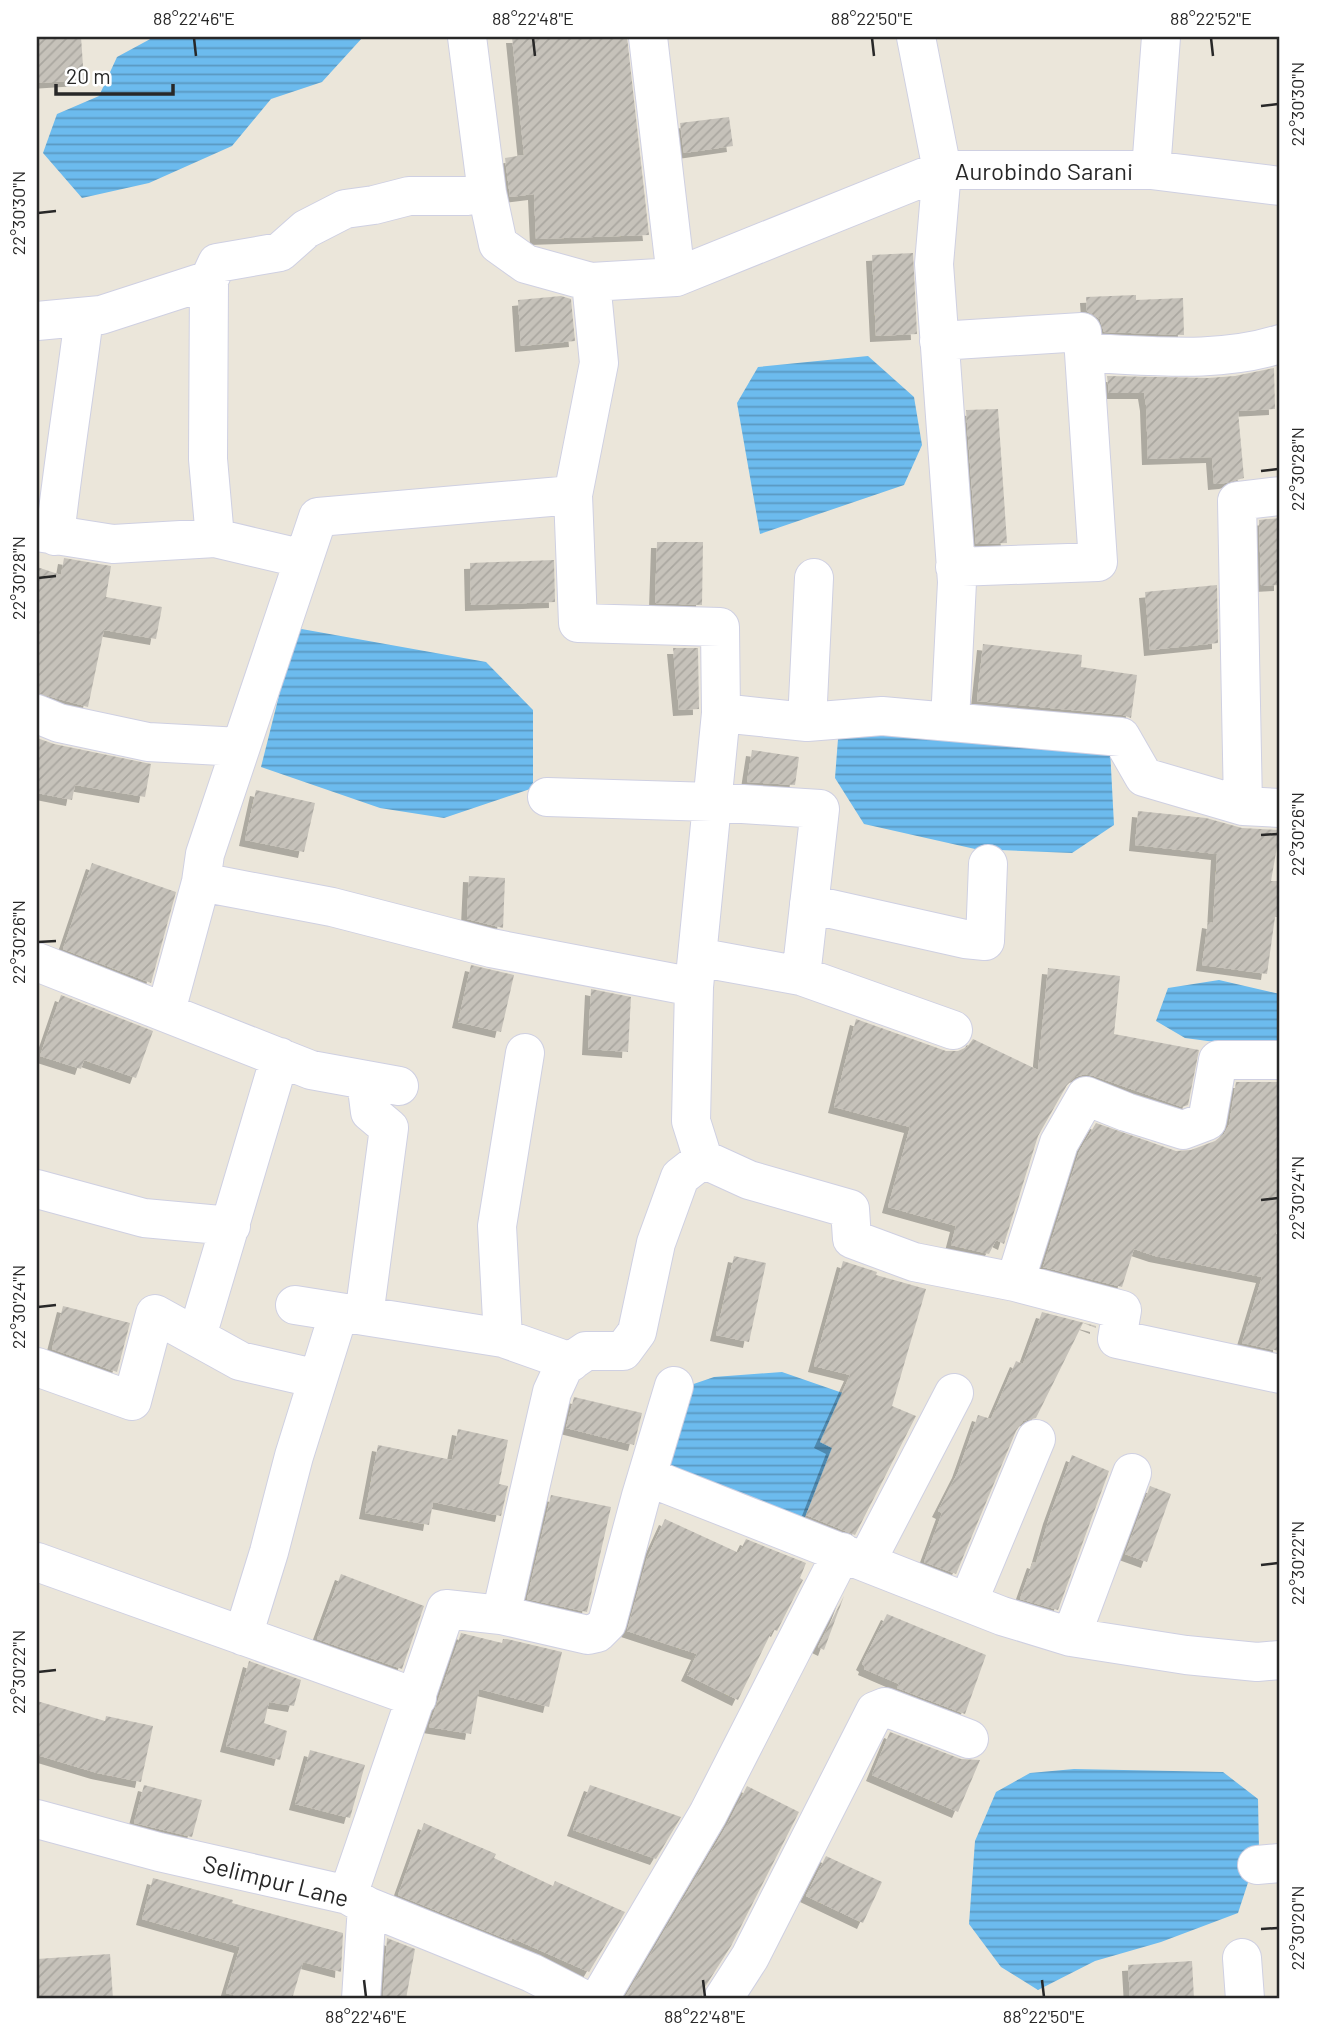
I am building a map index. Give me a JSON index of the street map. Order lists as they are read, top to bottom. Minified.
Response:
{"streets":{"street":["Aurobindo Sarani","Selimpur Lane"]},"scale_bar":"20 m","coordinates":["88°22'46\"E","88°22'48\"E","88°22'50\"E","88°22'52\"E","22°30'30\"N","22°30'28\"N","22°30'26\"N","22°30'24\"N","22°30'22\"N","22°30'20\"N"]}
